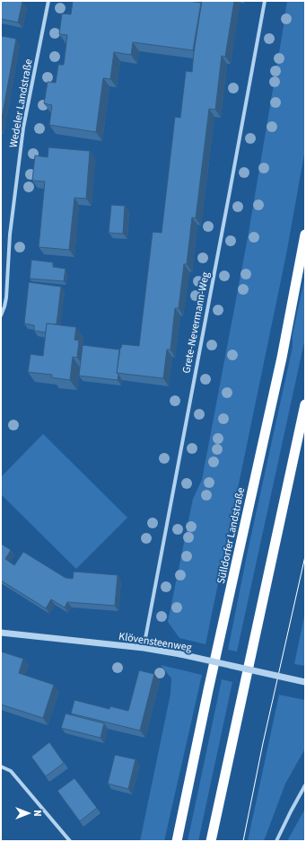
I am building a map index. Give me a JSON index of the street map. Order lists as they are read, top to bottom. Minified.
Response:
{"streets":{"highway":["Sülldorfer Landstraße"],"street":["Wedeler Landstraße","Grete-Nevermann-Weg","Klövensteenweg"]},"crossings":[["Grete-Nevermann-Weg","Klövensteenweg"]],"north":"right"}
